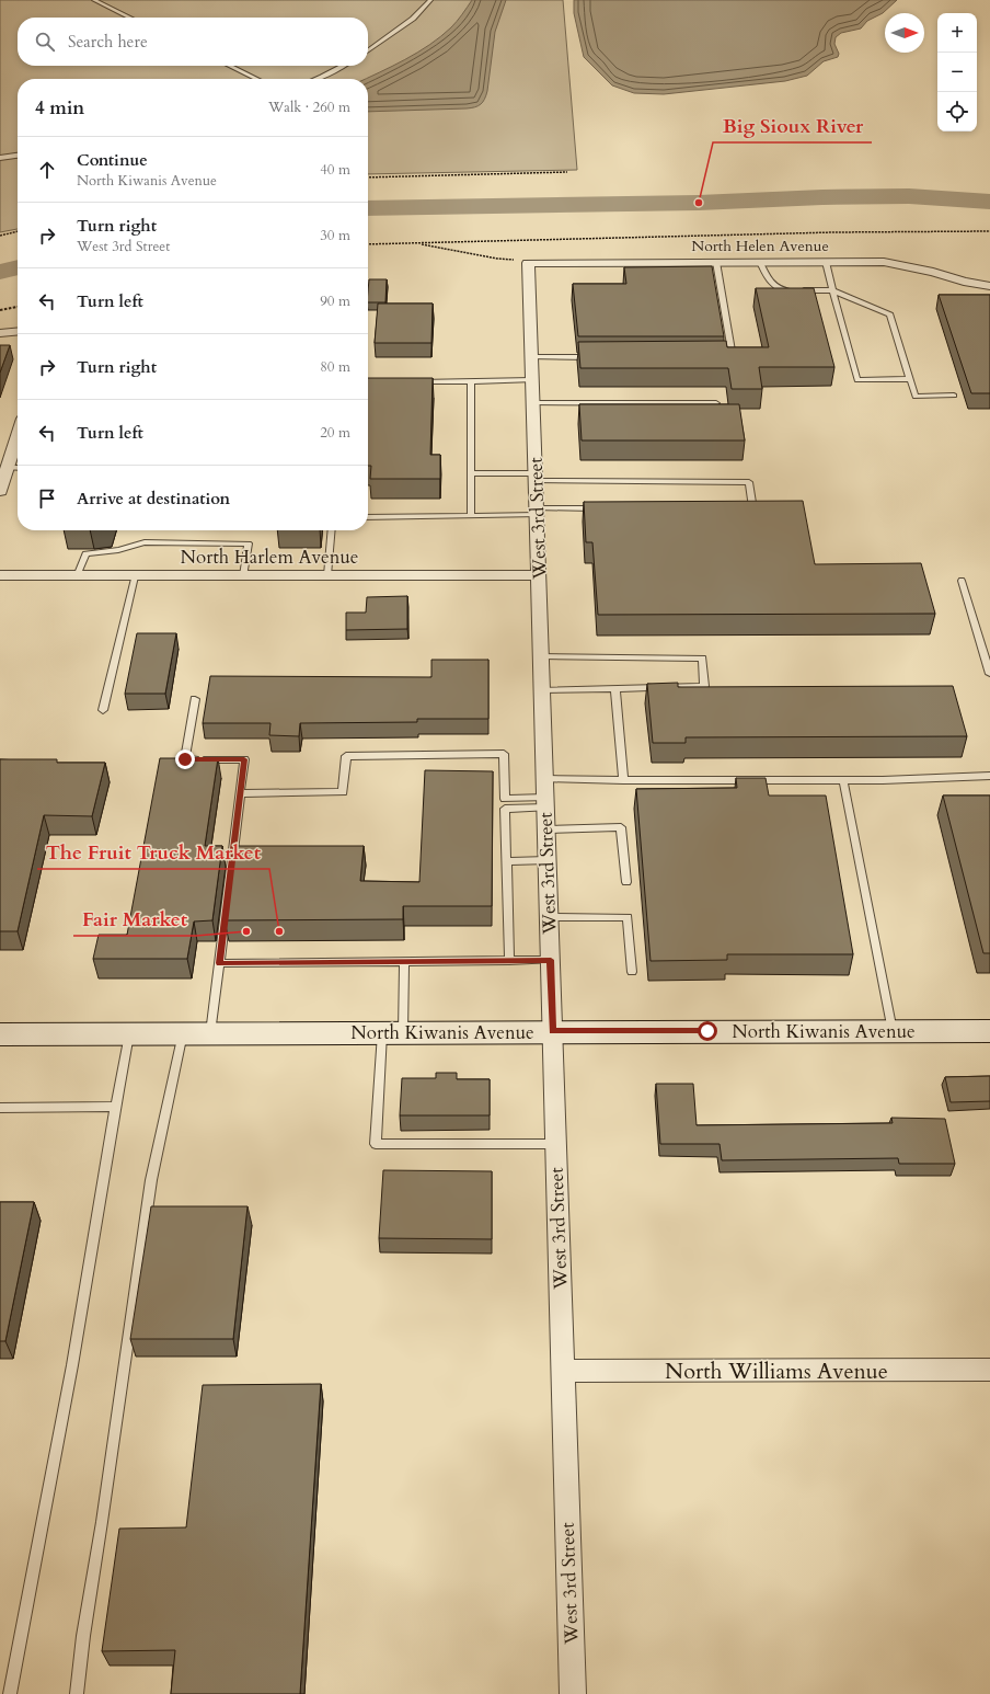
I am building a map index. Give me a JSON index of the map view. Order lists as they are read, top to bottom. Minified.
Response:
{"streets":{"main road":["North Kiwanis Avenue"],"street":["North Helen Avenue","West 3rd Street","North Harlem Avenue","North Williams Avenue"]},"crossings":[["North Helen Avenue","West 3rd Street"],["West 3rd Street","North Harlem Avenue"],["West 3rd Street","North Kiwanis Avenue"],["West 3rd Street","North Williams Avenue"]],"places":["Big Sioux River","Fair Market","The Fruit Truck Market"],"north":"right","page":{"map_buttons":["+","−"],"search":"Search here","heading":["4 min","Walk · 260 m"],"list":[["Continue","North Kiwanis Avenue","40 m"],["Turn right","West 3rd Street","30 m"],["Turn left","90 m"],["Turn right","80 m"],["Turn left","20 m"],"Arrive at destination"]}}
